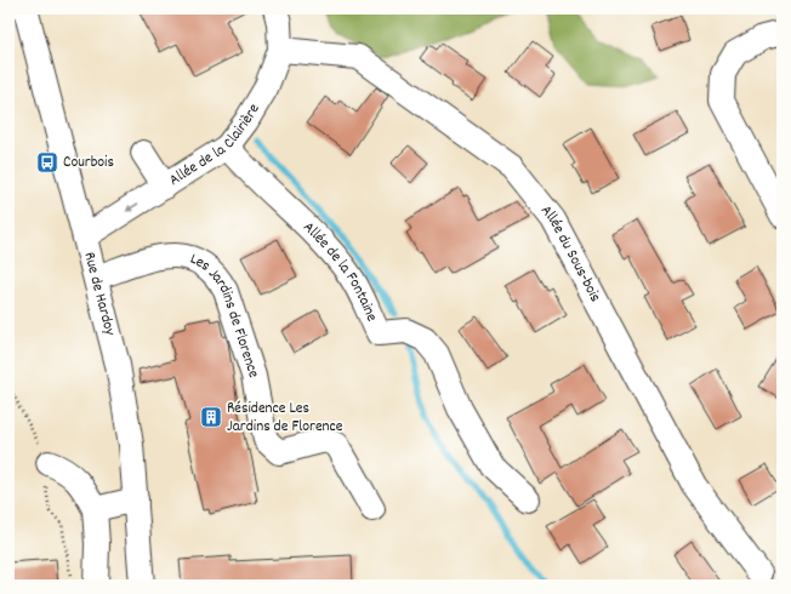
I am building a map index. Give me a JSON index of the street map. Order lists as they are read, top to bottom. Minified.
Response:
{"streets":{"street":["Allée de la Clairière","Allée du Sous-bois","Allée de la Fontaine","Rue de Hardoy","Les Jardins de Florence"]},"crossings":[["Allée de la Clairière","Allée du Sous-bois"],["Allée de la Clairière","Allée de la Fontaine"],["Allée de la Clairière","Rue de Hardoy"],["Rue de Hardoy","Les Jardins de Florence"]],"places":{"bus stop":["Courbois"],"building":["Résidence Les Jardins de Florence"]}}
